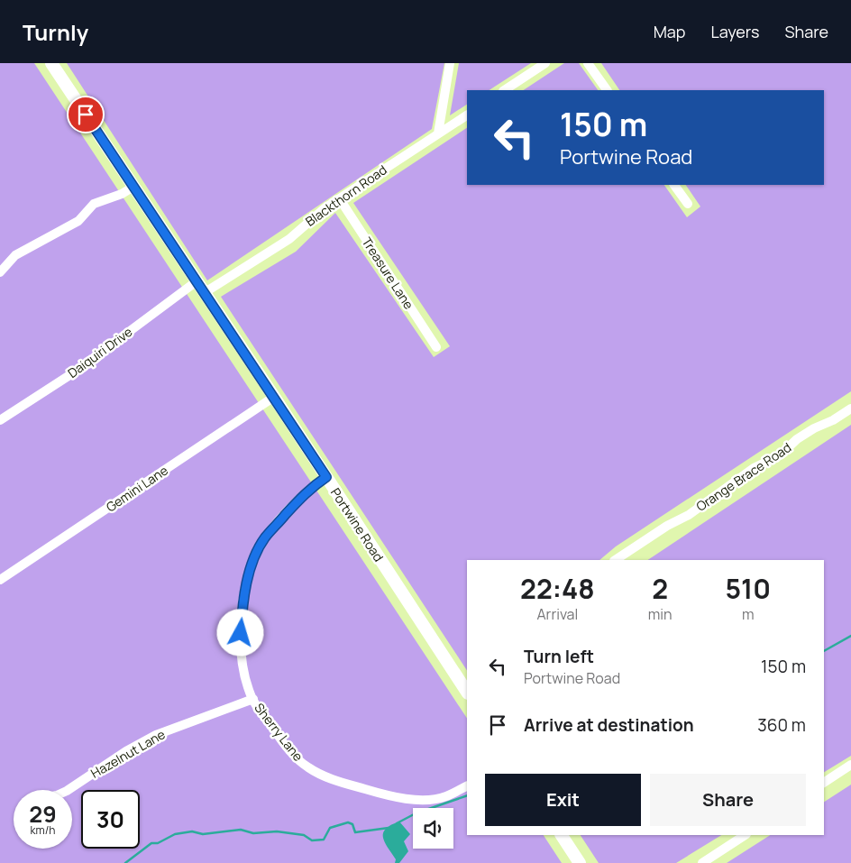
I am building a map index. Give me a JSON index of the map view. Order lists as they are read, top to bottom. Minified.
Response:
{"streets":{"street":["Blackthorn Road","Treasure Lane","Daiquiri Drive","Orange Brace Road","Gemini Lane","Portwine Road","Sherry Lane","Hazelnut Lane"]},"crossings":[["Blackthorn Road","Treasure Lane"],["Blackthorn Road","Portwine Road"],["Daiquiri Drive","Portwine Road"],["Gemini Lane","Portwine Road"],["Portwine Road","Sherry Lane"],["Sherry Lane","Hazelnut Lane"]],"page":{"header":"Turnly","nav":["Map","Layers","Share"],"turn":["150 m","Portwine Road"],"eta":["22:48","Arrival","2","min","510","m"],"list":[{"name":"Turn left","note":"Portwine Road","value":"150 m"},{"name":"Arrive at destination","value":"360 m"}],"buttons":["Exit","Share"],"speed":"29 km/h","limit":"30"}}
